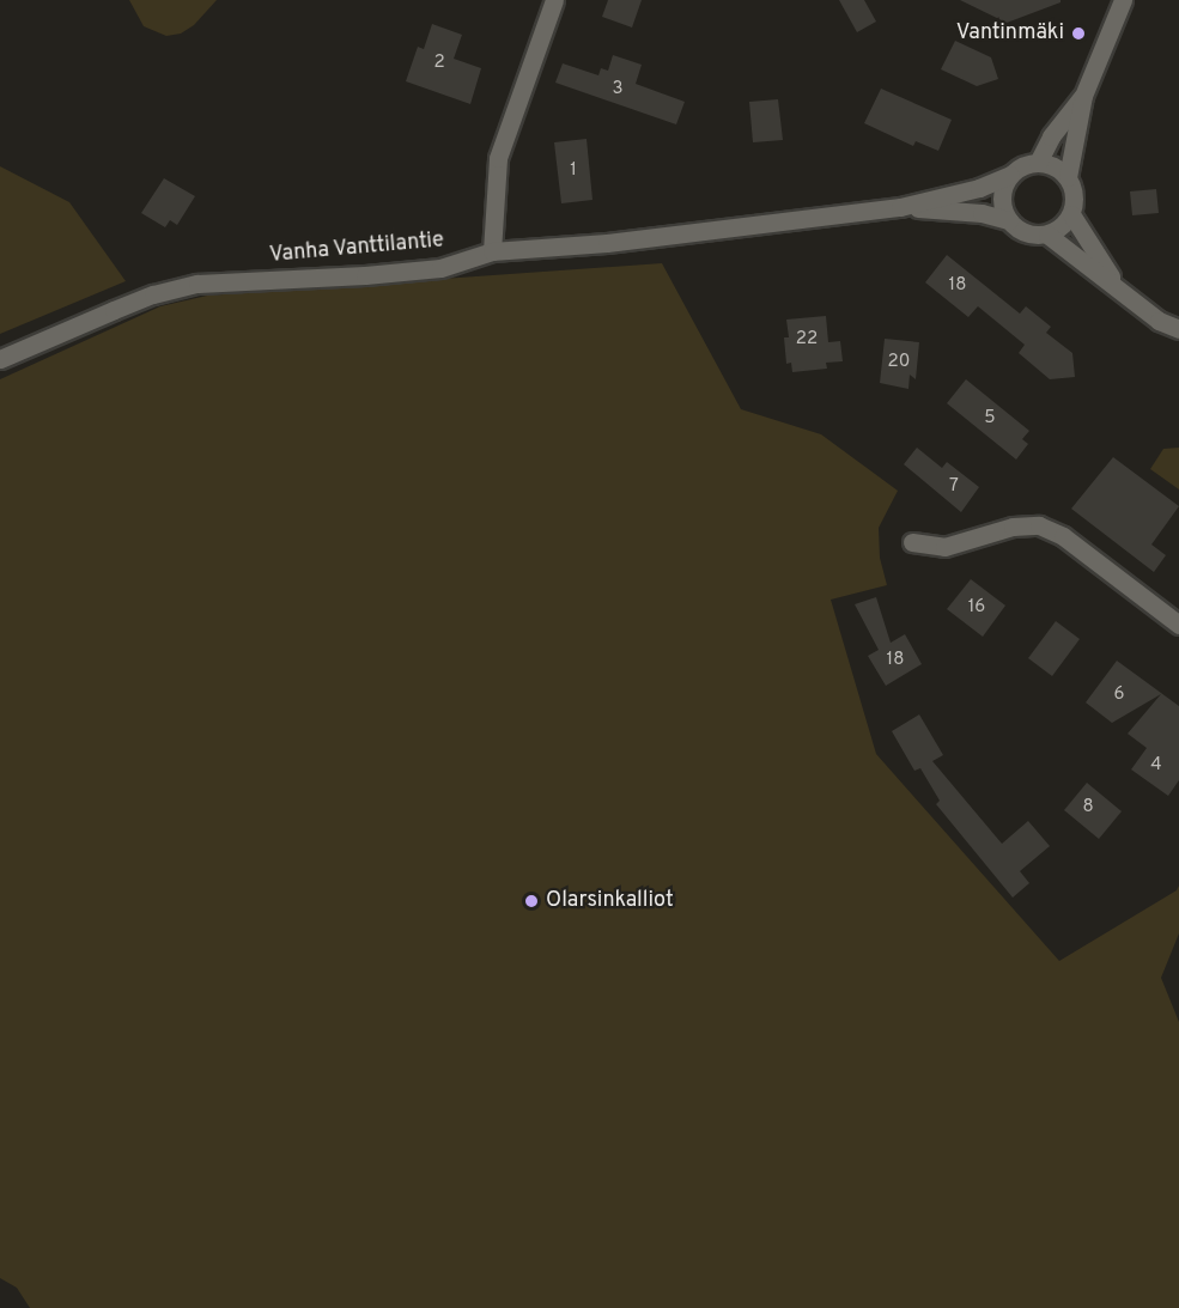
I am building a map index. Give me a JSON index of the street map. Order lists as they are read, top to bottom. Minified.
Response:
{"streets":{"street":["Vanha Vanttilantie"]},"places":["Vantinmäki","Olarsinkalliot"],"house_numbers":["2","3","1","18","22","20","5","7","16","18","6","4","8"]}
